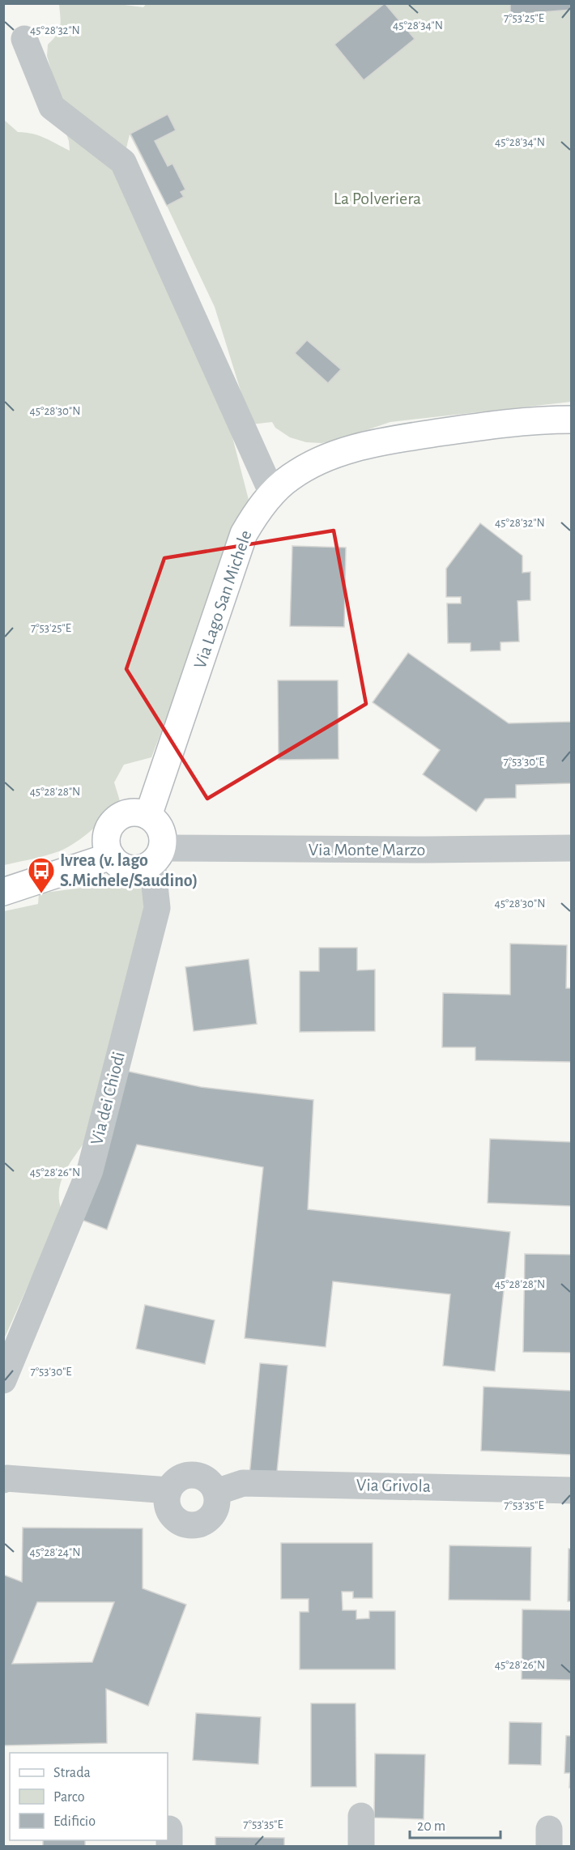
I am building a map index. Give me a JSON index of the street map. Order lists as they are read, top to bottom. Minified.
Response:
{"streets":{"main road":["Via Lago San Michele"],"street":["Via Monte Marzo","Via dei Chiodi","Via Grivola"]},"crossings":[["Via Lago San Michele","Via Monte Marzo"],["Via Lago San Michele","Via dei Chiodi"],["Via Monte Marzo","Via dei Chiodi"]],"parks":["La Polveriera"],"places":{"bus stop":["Ivrea (v. lago S.Michele/Saudino)"]},"legend":["Strada","Parco","Edificio"],"scale_bar":"20 m","coordinates":["7°53'25\"E","45°28'34\"N","45°28'32\"N","45°28'30\"N","7°53'30\"E","45°28'28\"N","45°28'26\"N","7°53'35\"E","45°28'24\"N"]}
